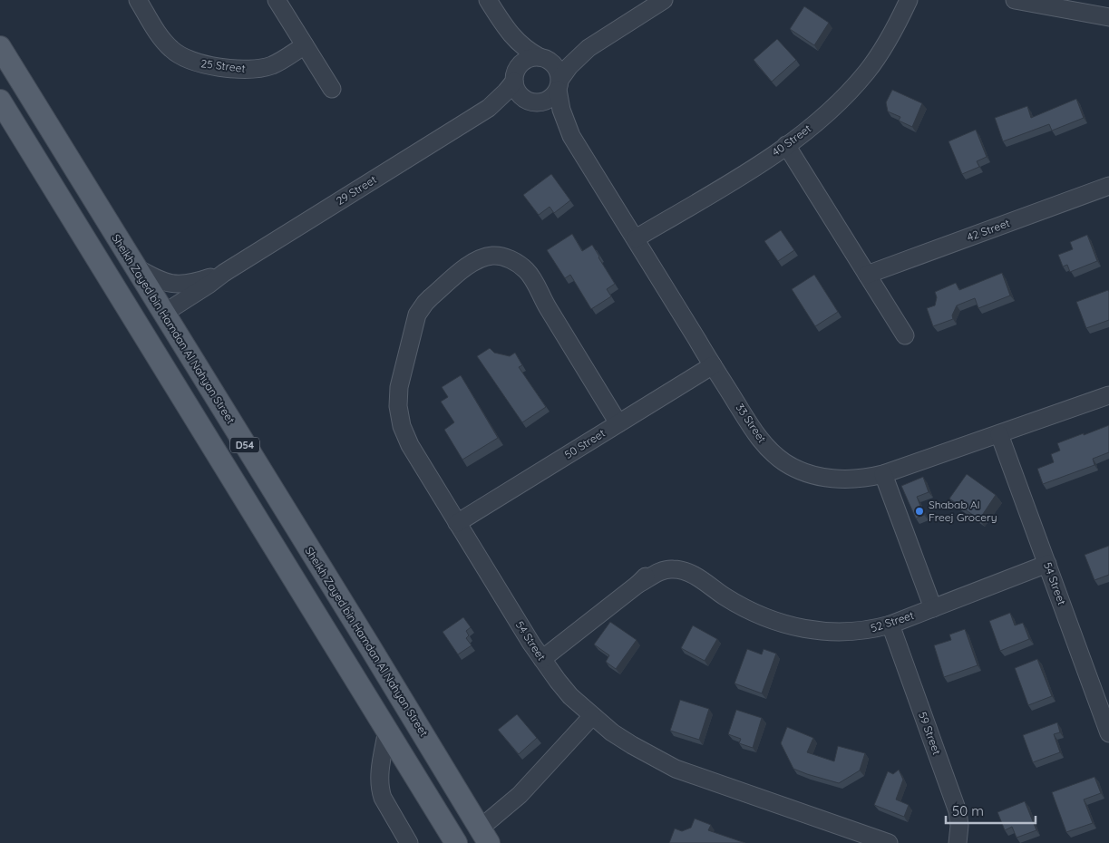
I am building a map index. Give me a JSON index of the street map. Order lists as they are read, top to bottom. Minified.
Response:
{"streets":{"main road":["Sheikh Zayed bin Hamdan Al Nahyan Street","D54"],"street":["25 Street","40 Street","29 Street","42 Street","33 Street","50 Street","54 Street","52 Street","59 Street"]},"crossings":[["40 Street","33 Street"],["29 Street","Sheikh Zayed bin Hamdan Al Nahyan Street"],["29 Street","33 Street"],["33 Street","50 Street"],["33 Street","54 Street"],["50 Street","54 Street"],["54 Street","52 Street"],["52 Street","59 Street"]],"places":["Shabab Al Freej Grocery"],"scale_bar":"50 m"}
